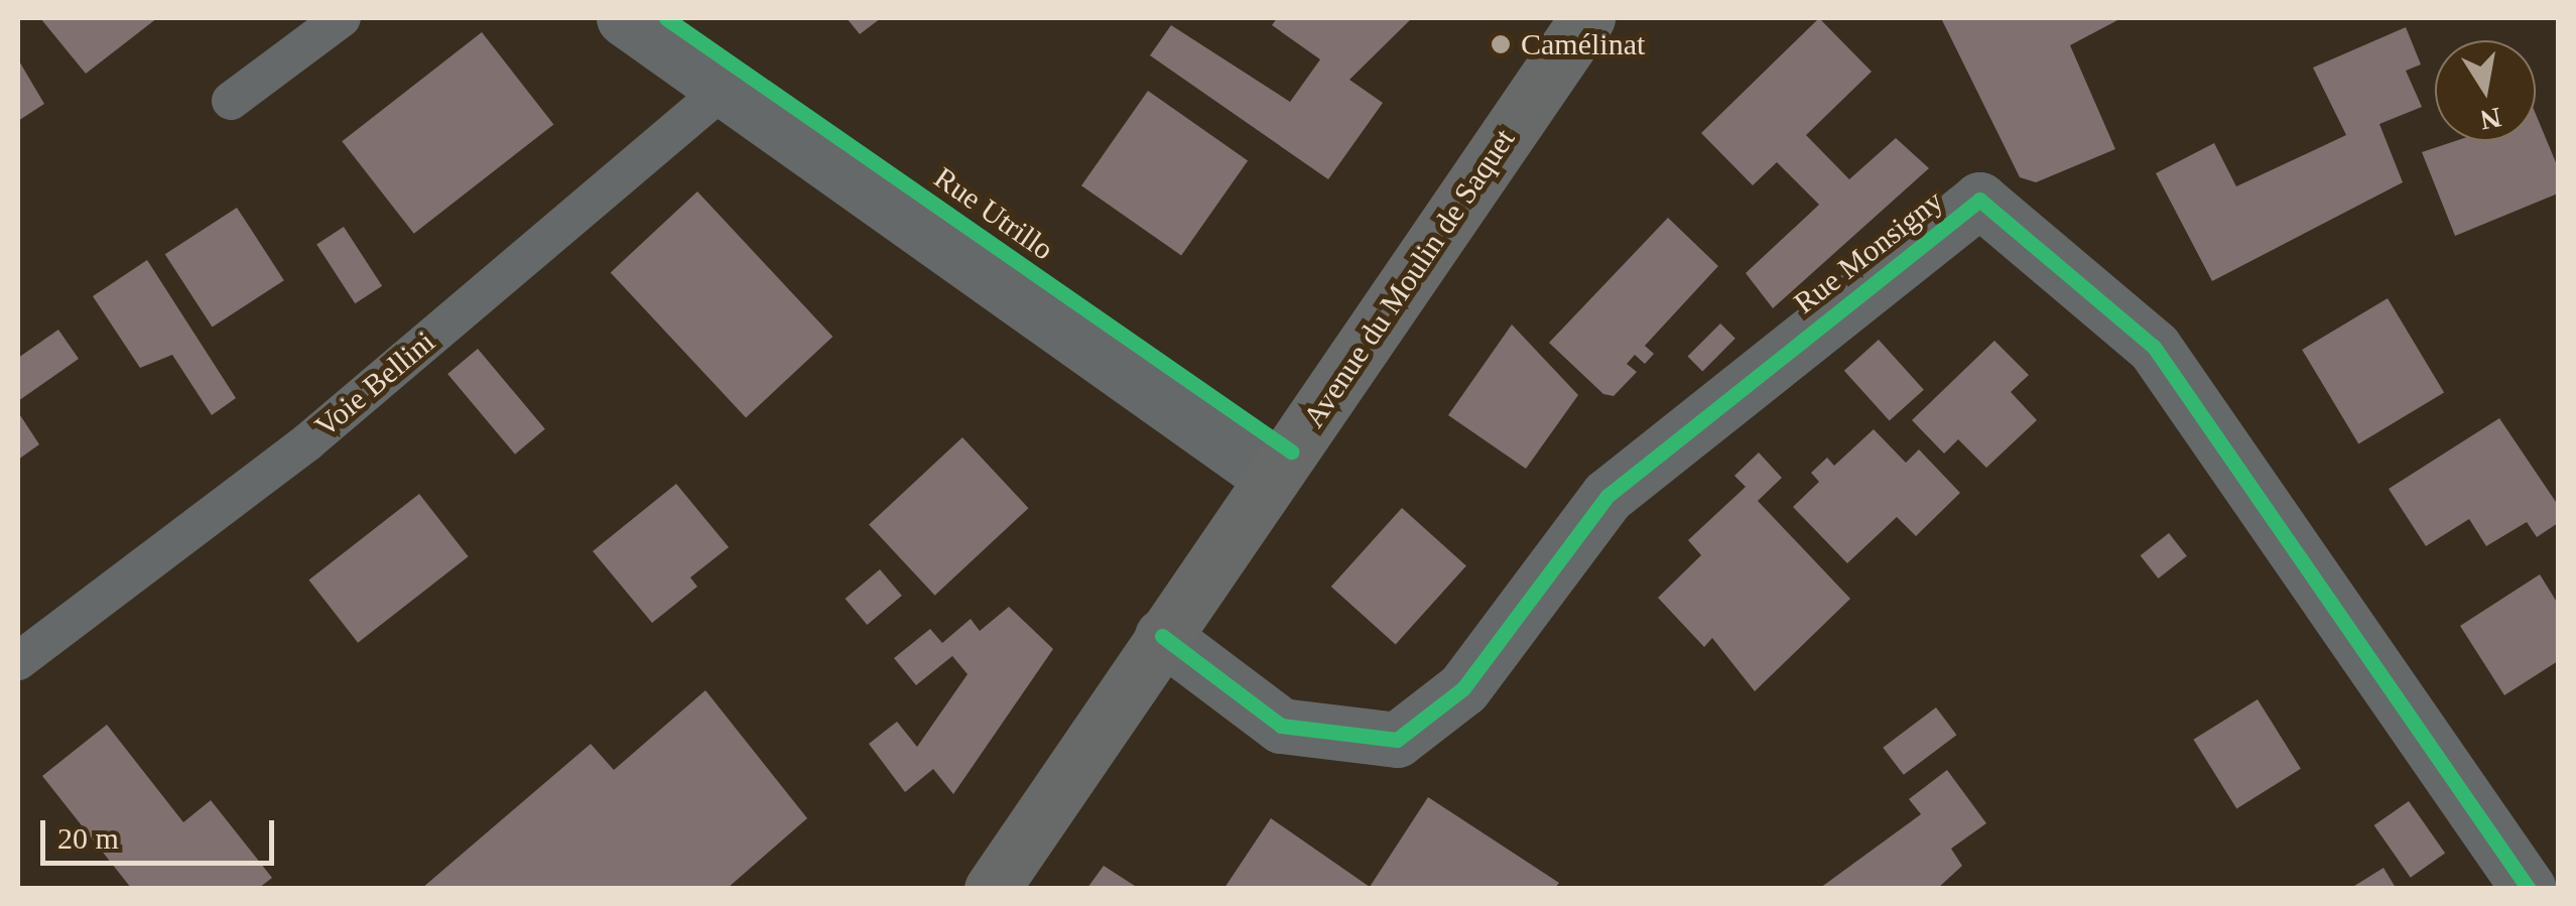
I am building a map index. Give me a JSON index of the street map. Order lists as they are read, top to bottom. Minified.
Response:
{"streets":{"main road":["Avenue du Moulin de Saquet"],"street":["Rue Utrillo","Rue Monsigny"],"lane":["Voie Bellini"]},"crossings":[["Rue Utrillo","Avenue du Moulin de Saquet"],["Rue Utrillo","Voie Bellini"],["Rue Monsigny","Avenue du Moulin de Saquet"]],"places":["Camélinat"],"scale_bar":"20 m","north":"bottom"}
